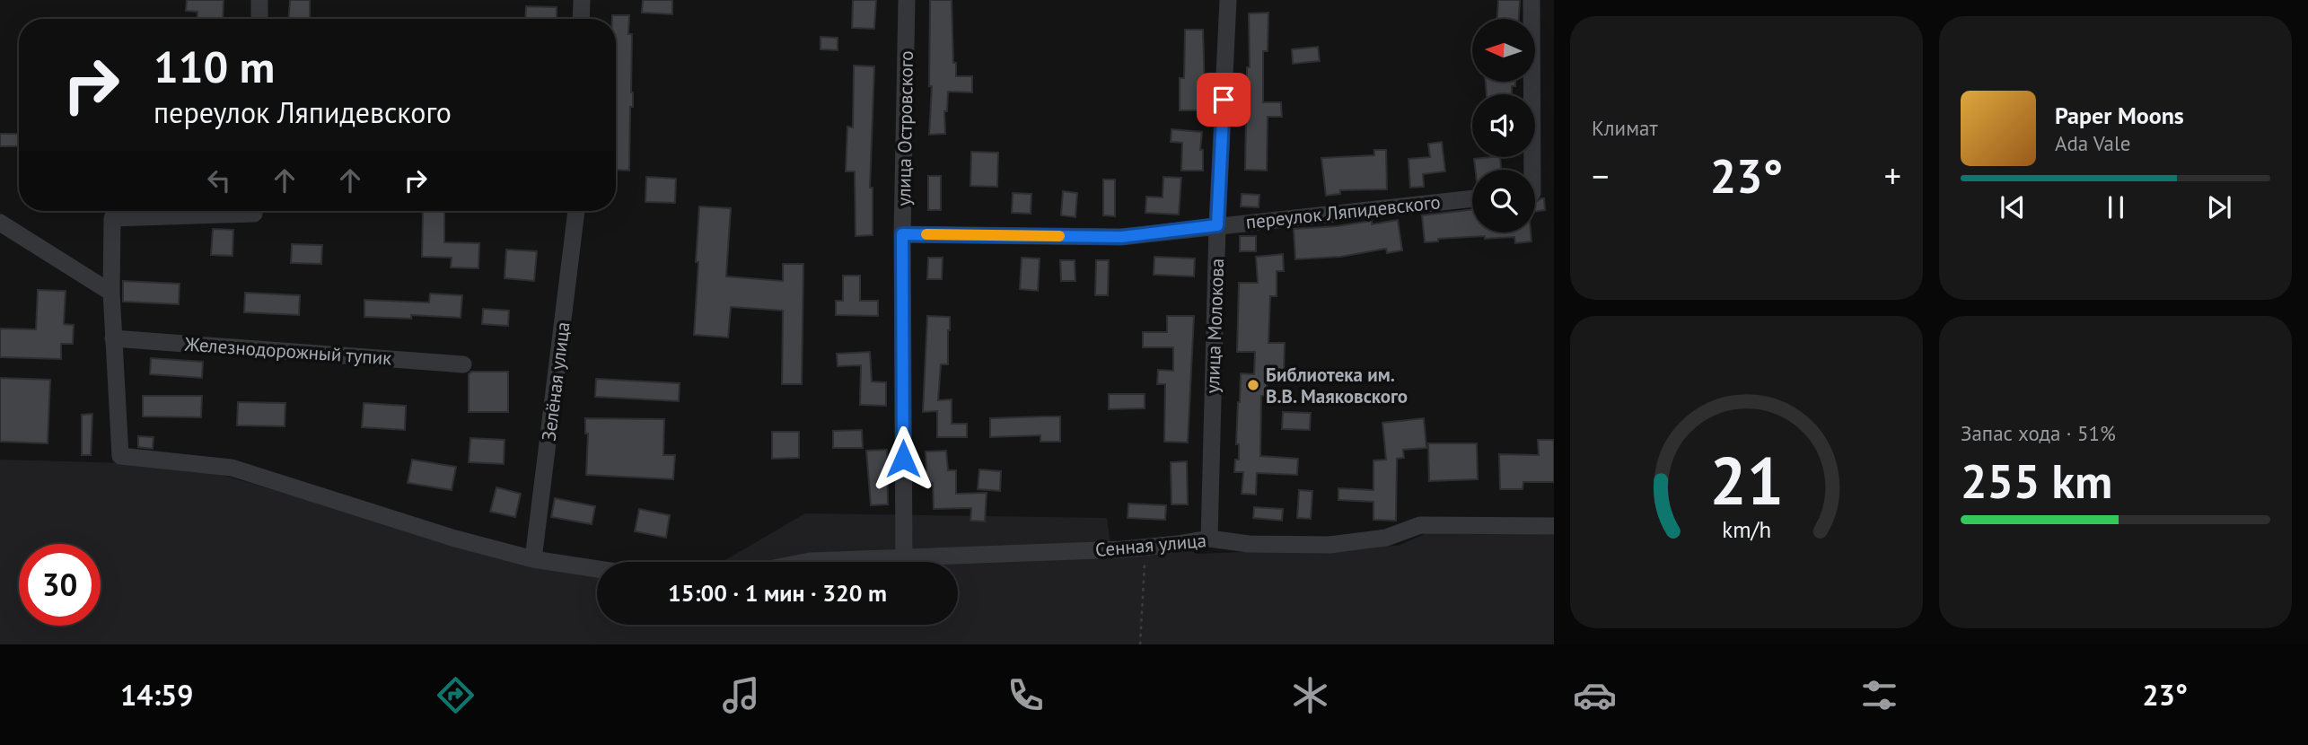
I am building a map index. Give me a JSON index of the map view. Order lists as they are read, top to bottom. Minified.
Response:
{"streets":{"street":["улица Островского","переулок Ляпидевского","улица Молокова","Железнодорожный тупик","Зелёная улица","Сенная улица"]},"crossings":[["улица Островского","переулок Ляпидевского"],["улица Островского","Сенная улица"],["переулок Ляпидевского","улица Молокова"],["улица Молокова","Сенная улица"]],"places":["Библиотека им. В.В. Маяковского"],"north":"left","page":{"tile":["Климат",["Запас хода · 51%","255 km"]],"turn":["110 m","переулок Ляпидевского"],"song":["Paper Moons","Ada Vale"],"heat":["−","23°","+"],"limit":"30","trip":"15:00 · 1 мин · 320 m","tabs":["14:59","23°"],"gauge":["21","km/h"]}}
